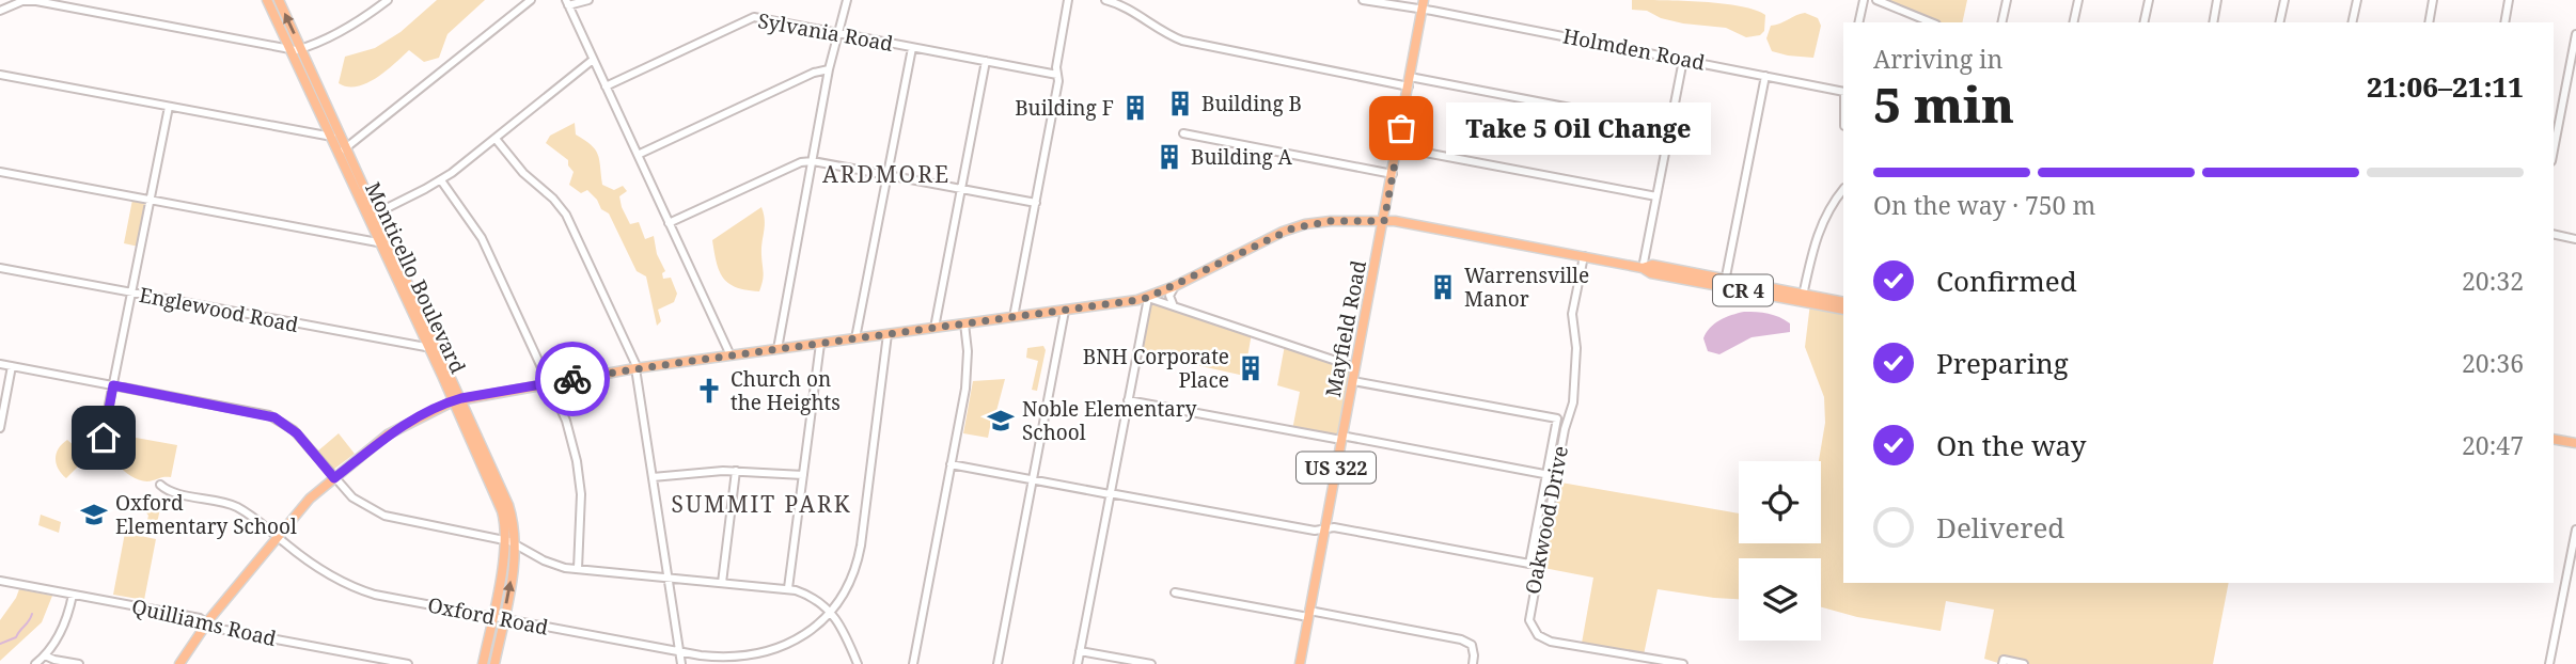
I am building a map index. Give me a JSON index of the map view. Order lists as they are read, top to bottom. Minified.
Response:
{"streets":{"main road":["Monticello Boulevard","CR 4","Mayfield Road","US 322"],"street":["Sylvania Road","Holmden Road","Englewood Road","Oakwood Drive","Oxford Road","Quilliams Road"]},"crossings":[["Holmden Road","Mayfield Road"],["Monticello Boulevard","Englewood Road"],["Monticello Boulevard","Oxford Road"],["CR 4","Mayfield Road"],["CR 4","Oakwood Drive"]],"districts":["ARDMORE","SUMMIT PARK"],"places":{"building":["Building B","Building F","Building A","Warrensville Manor","BNH Corporate Place"],"other":["Take 5 Oil Change"],"church":["Church on the Heights"],"school or university":["Noble Elementary School","Oxford Elementary School"]},"page":{"heading":["5 min","Arriving in","21:06–21:11"],"bubble":"Take 5 Oil Change","bar":"On the way · 750 m","list":[["Confirmed","20:32"],["Preparing","20:36"],["On the way","20:47"],"Delivered"]}}
